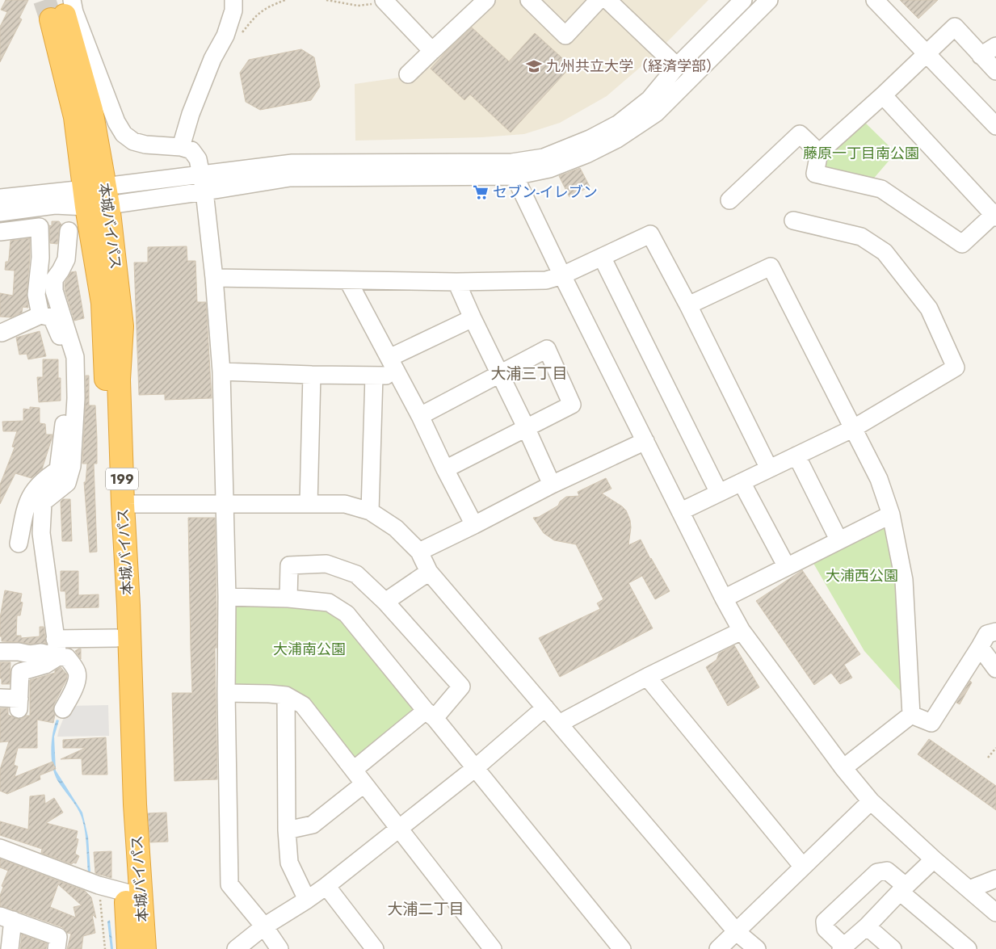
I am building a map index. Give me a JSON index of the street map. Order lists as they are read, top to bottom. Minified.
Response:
{"streets":{"highway":["本城バイパス","199"]},"districts":["大浦三丁目","大浦二丁目"],"parks":["藤原一丁目南公園","大浦西公園","大浦南公園"],"places":{"school or university":["九州共立大学（経済学部）"],"supermarket":["セブン-イレブン"]}}
